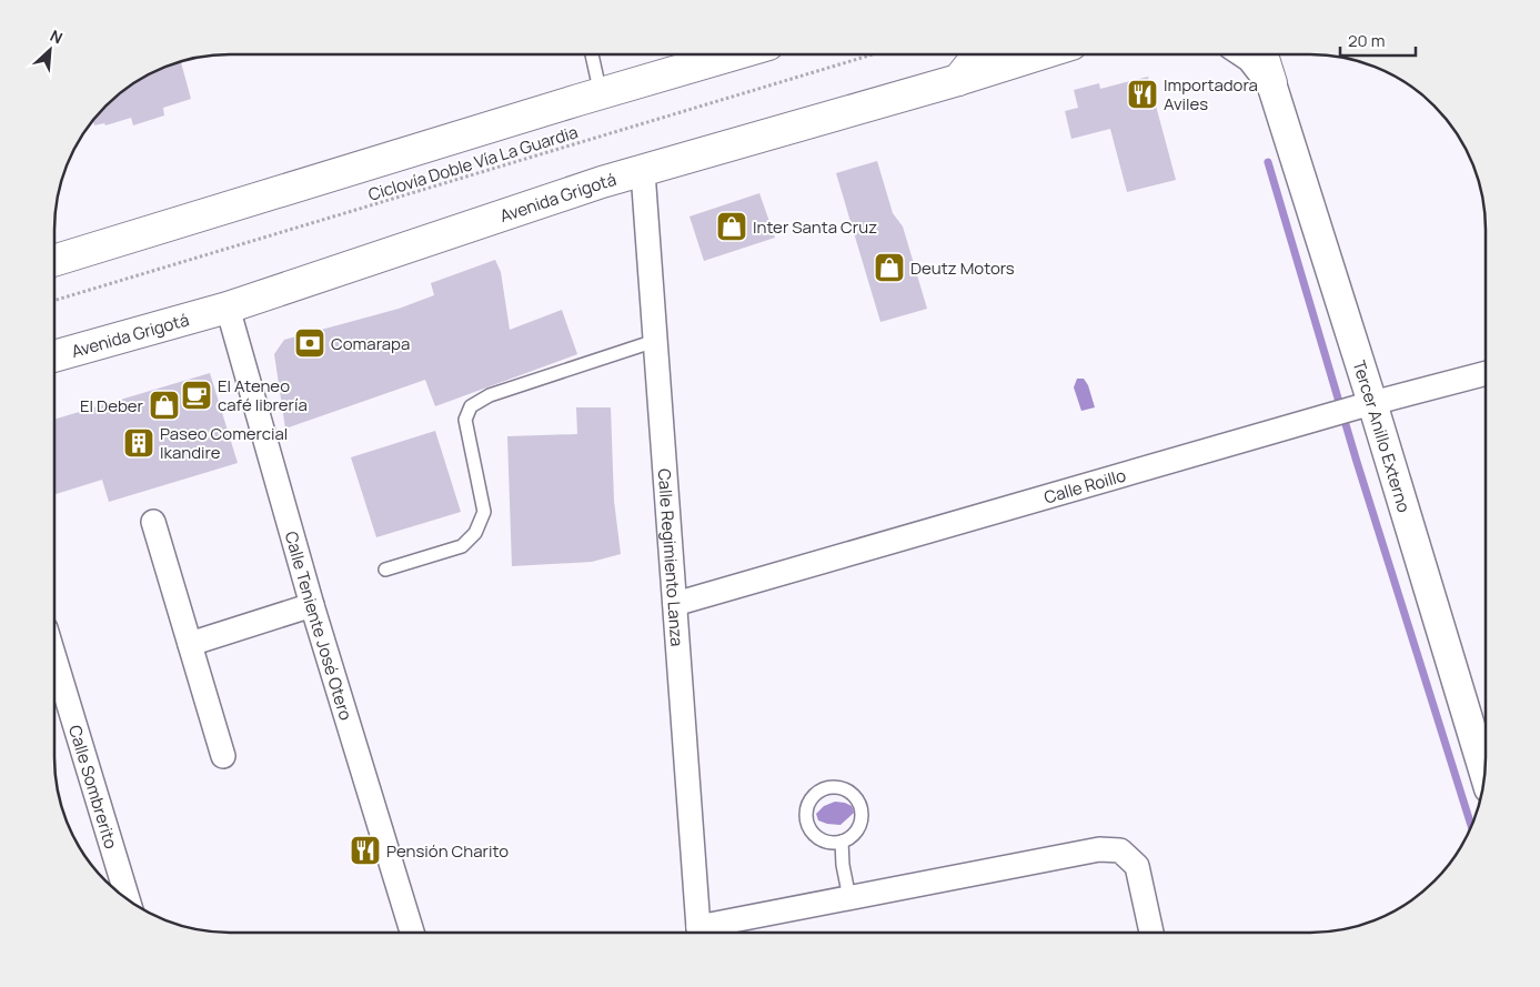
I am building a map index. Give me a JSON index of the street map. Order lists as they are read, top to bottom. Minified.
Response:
{"streets":{"main road":["Avenida Grigotá"],"street":["Tercer Anillo Externo","Calle Roillo","Calle Regimiento Lanza","Calle Teniente José Otero","Calle Sombrerito"],"path":["Ciclovía Doble Vía La Guardia"]},"crossings":[["Avenida Grigotá","Calle Regimiento Lanza"],["Avenida Grigotá","Calle Teniente José Otero"],["Tercer Anillo Externo","Calle Roillo"],["Calle Roillo","Calle Regimiento Lanza"]],"places":{"restaurant":["Importadora Aviles","Pensión Charito"],"shop":["Inter Santa Cruz","Deutz Motors","El Deber"],"bank":["Comarapa"],"cafe":["El Ateneo café librería"],"building":["Paseo Comercial Ikandire"]},"scale_bar":"20 m","north":"top right"}
